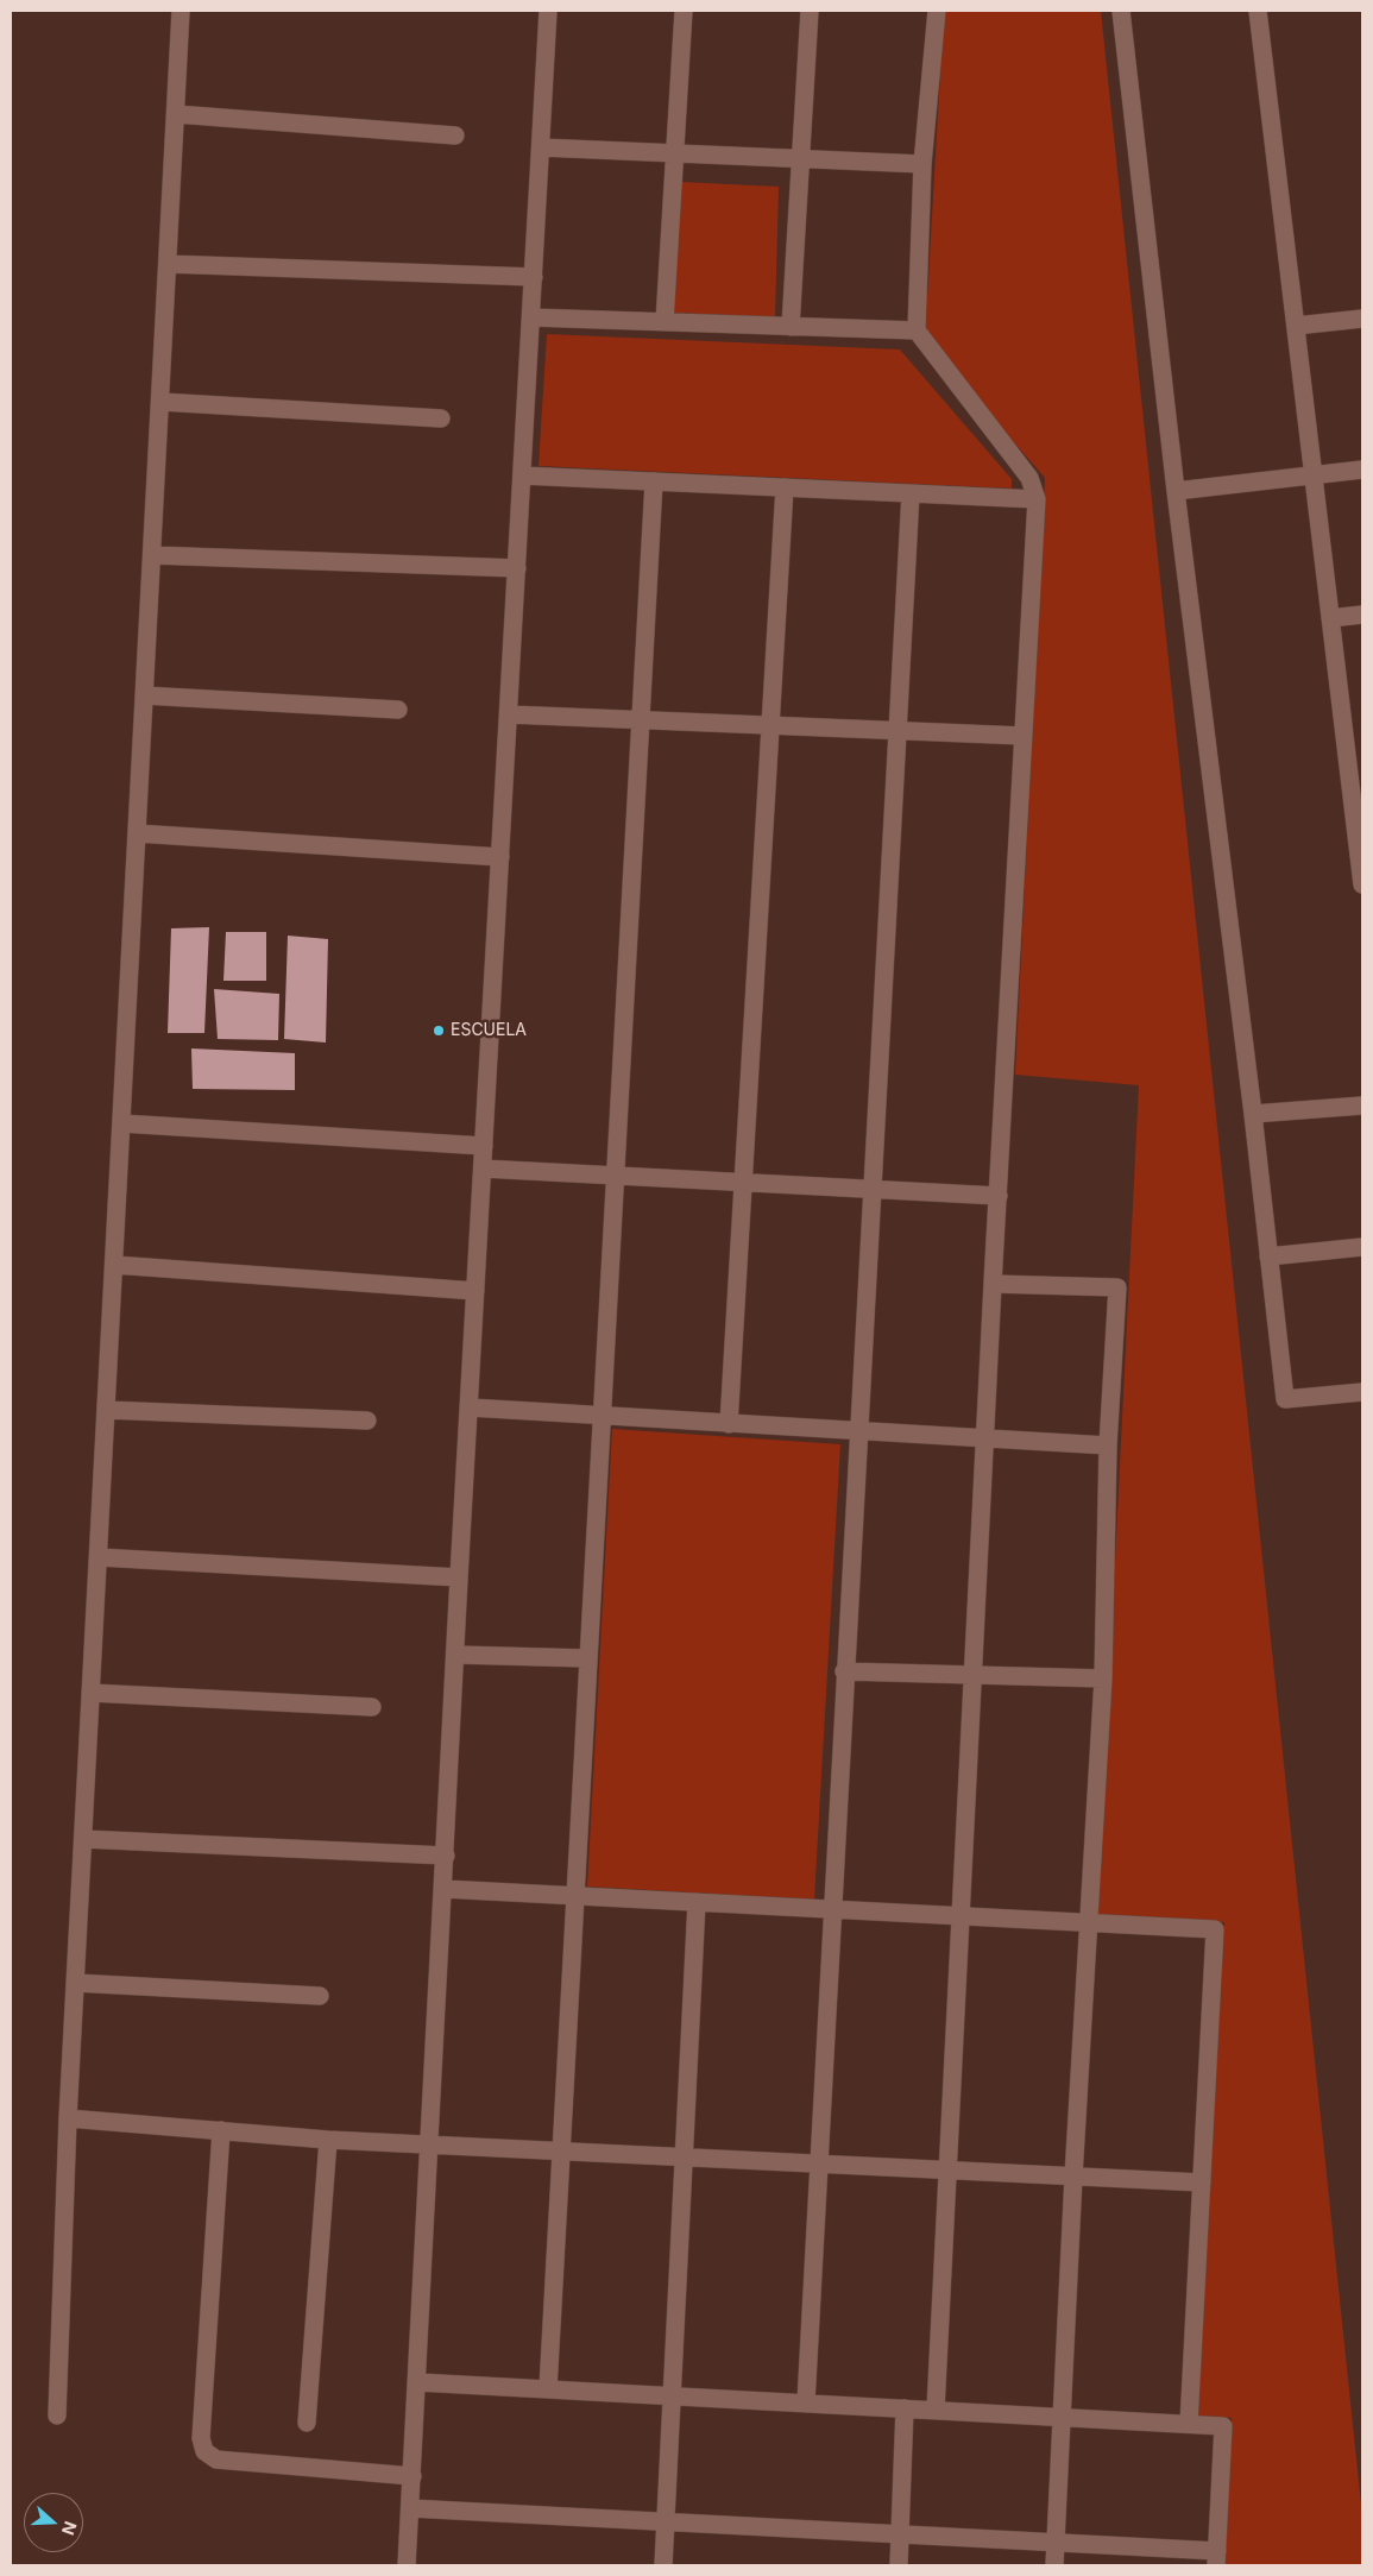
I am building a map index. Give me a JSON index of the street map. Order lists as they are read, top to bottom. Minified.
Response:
{"places":["ESCUELA"],"north":"right"}
